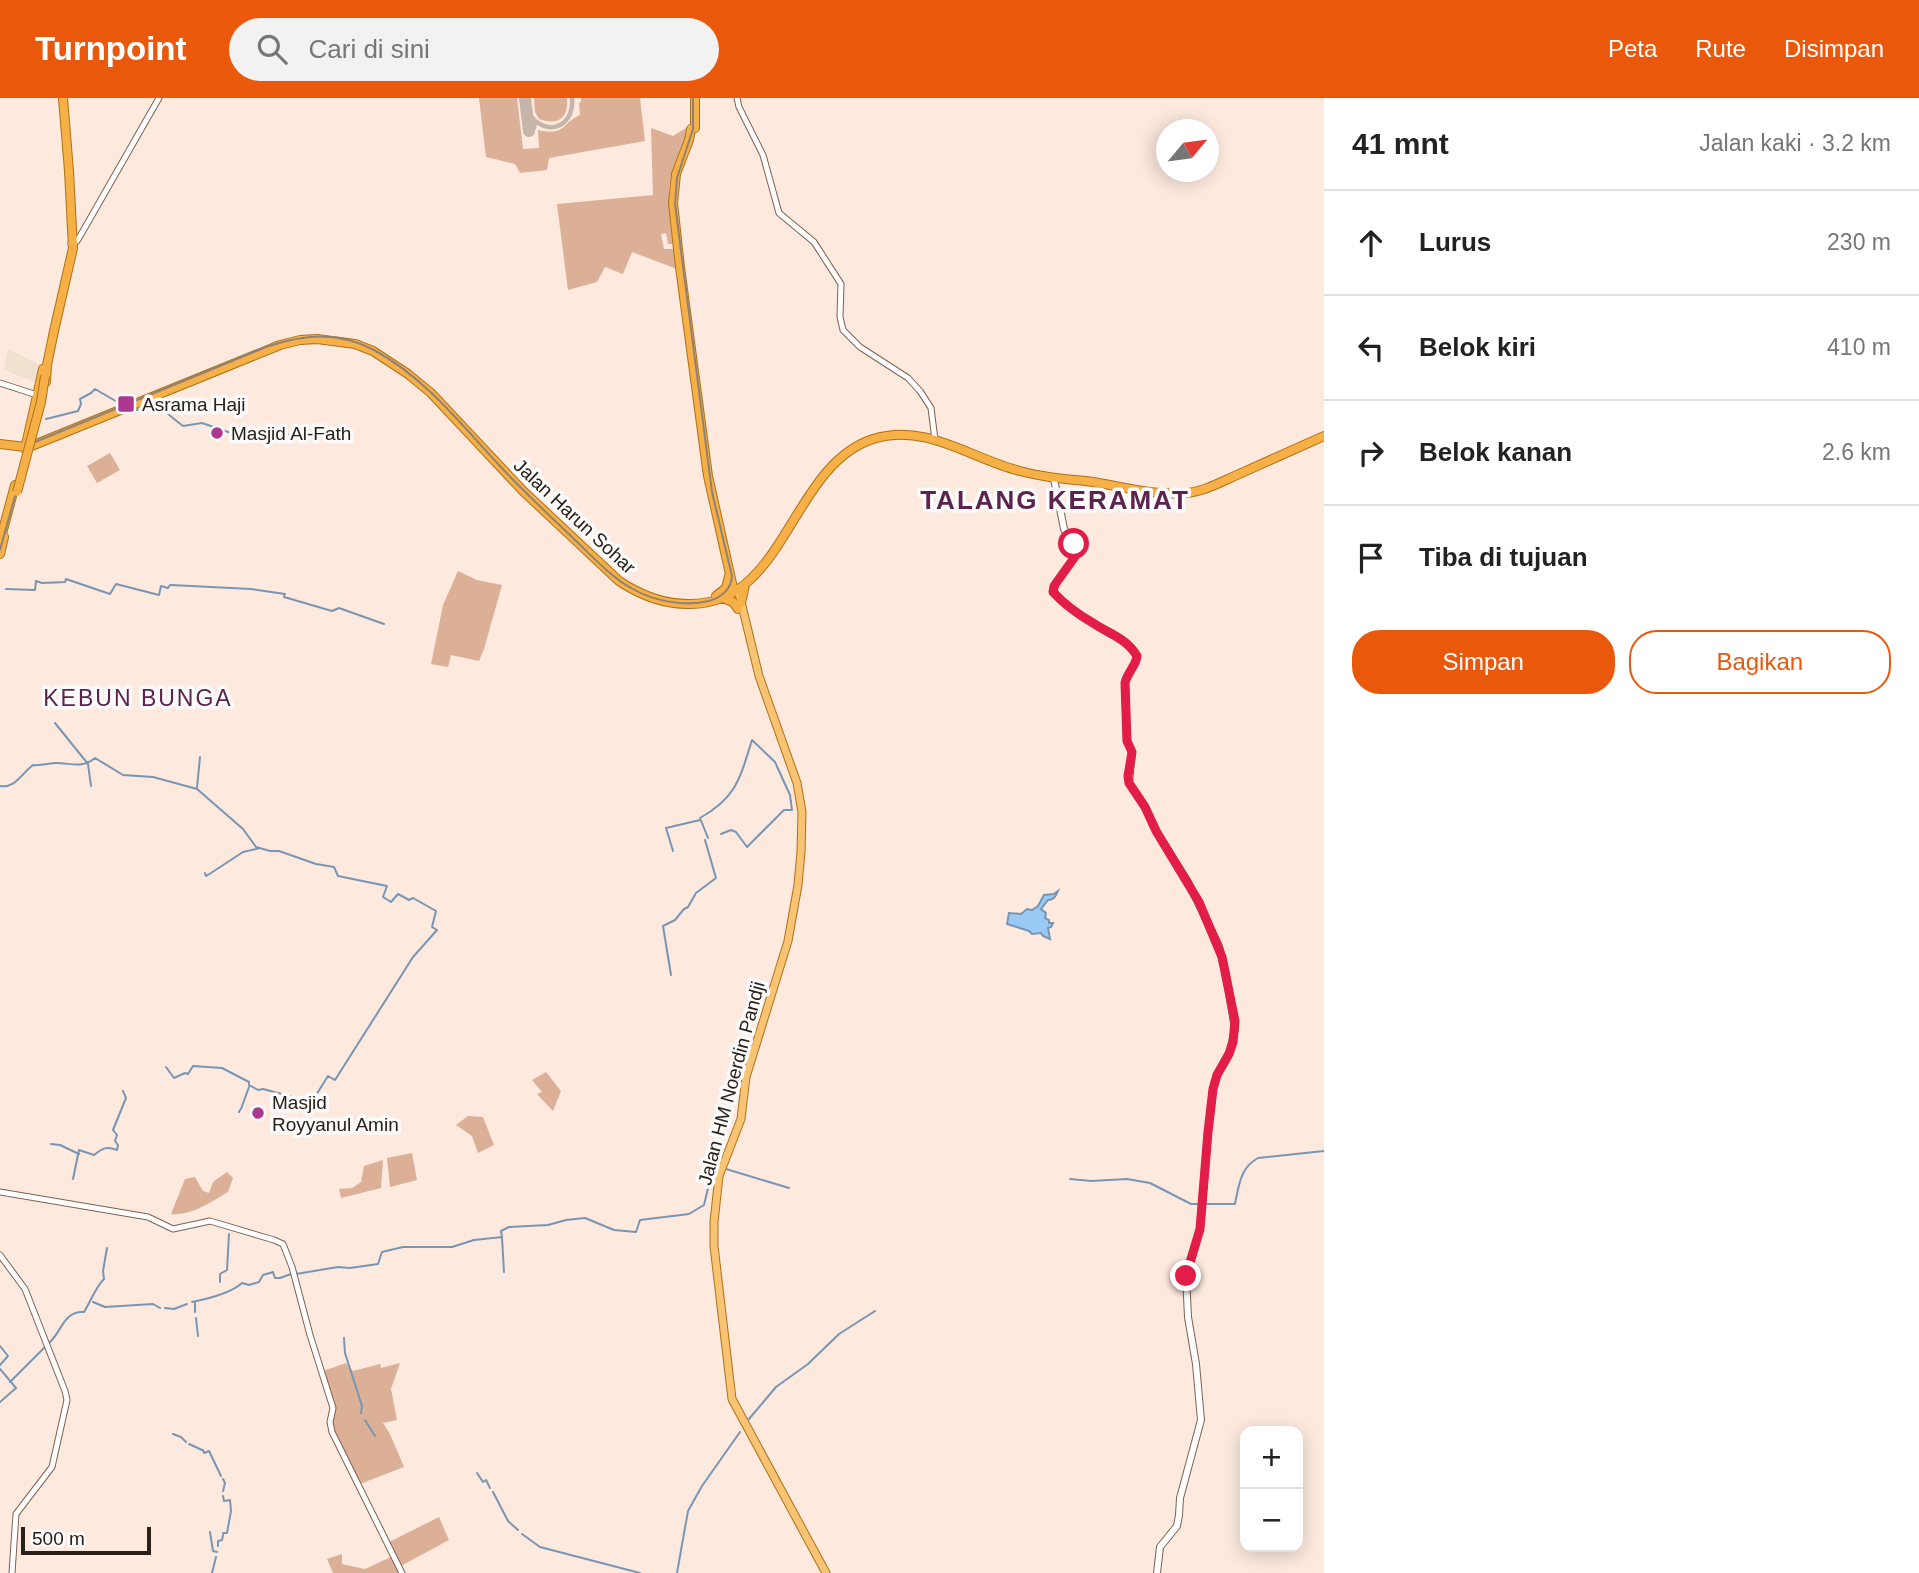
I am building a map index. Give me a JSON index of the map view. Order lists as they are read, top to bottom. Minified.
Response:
{"streets":{"highway":["Jalan Harun Sohar"],"main road":["Jalan HM Noerdin Pandji"]},"crossings":[["Jalan Harun Sohar","Jalan HM Noerdin Pandji"]],"districts":["TALANG KERAMAT","KEBUN BUNGA"],"places":{"transit":["Asrama Haji"],"other":["Masjid Al-Fath","Masjid Royyanul Amin"]},"scale_bar":"500 m","north":"top right","page":{"header":"Turnpoint","search":"Cari di sini","nav":["Peta","Rute","Disimpan"],"heading":["41 mnt","Jalan kaki · 3.2 km"],"list":[["Lurus","230 m"],["Belok kiri","410 m"],["Belok kanan","2.6 km"],"Tiba di tujuan"],"buttons":["Simpan","Bagikan"],"map_buttons":["+","−"],"scale":"500 m"}}
